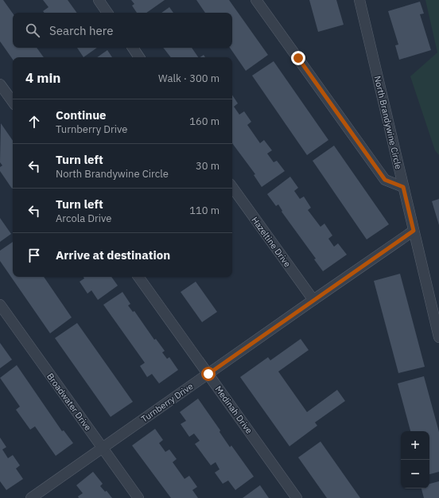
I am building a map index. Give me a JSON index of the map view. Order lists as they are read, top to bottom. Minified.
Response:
{"streets":{"street":["North Brandywine Circle","Hazeltine Drive","Broadwater Drive","Turnberry Drive","Medinah Drive"]},"crossings":[["North Brandywine Circle","Turnberry Drive"],["Hazeltine Drive","Turnberry Drive"],["Broadwater Drive","Turnberry Drive"],["Turnberry Drive","Medinah Drive"]],"page":{"search":"Search here","heading":["4 min","Walk · 300 m"],"list":[["Continue","Turnberry Drive","160 m"],["Turn left","North Brandywine Circle","30 m"],["Turn left","Arcola Drive","110 m"],"Arrive at destination"],"map_buttons":["+","−"]}}
